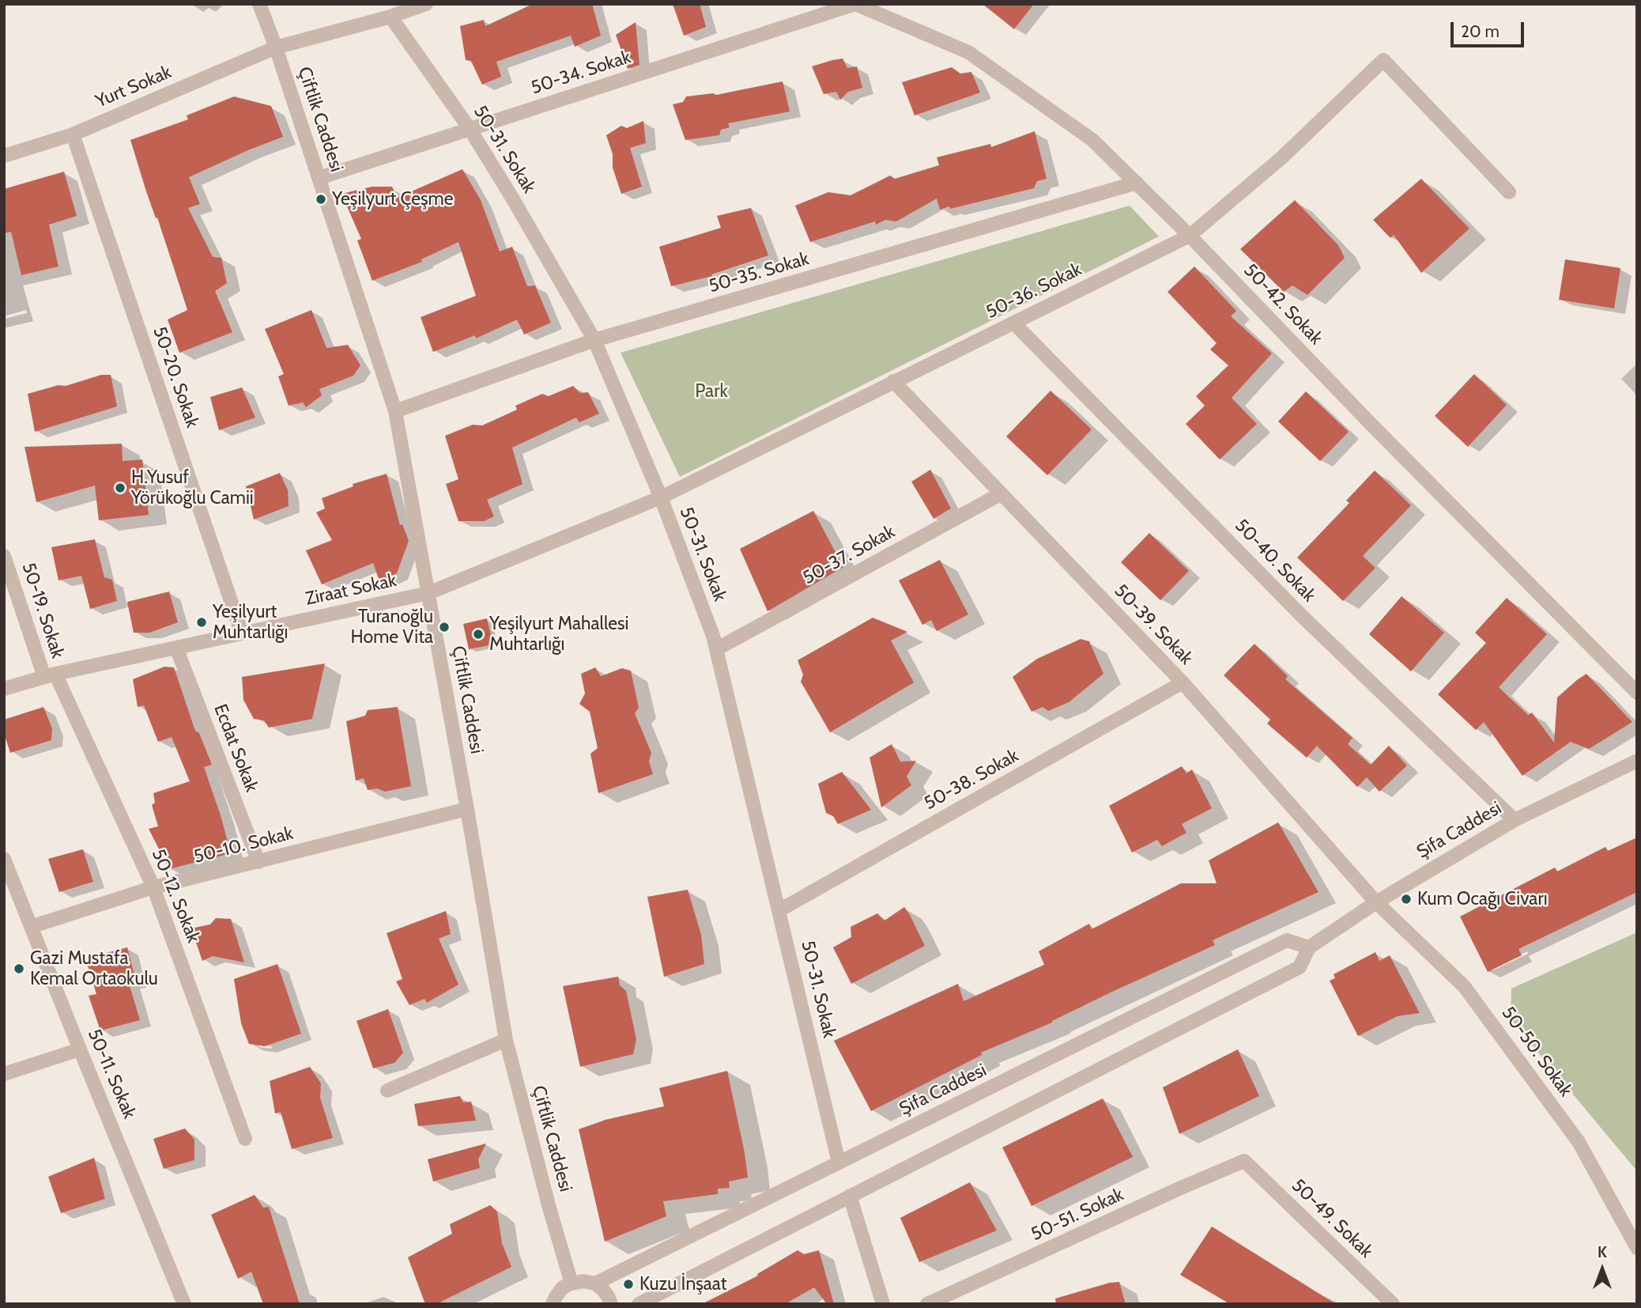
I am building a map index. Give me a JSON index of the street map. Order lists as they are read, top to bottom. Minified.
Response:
{"streets":{"street":["50-34. Sokak","Yurt Sokak","Çiftlik Caddesi","50-31. Sokak","50-35. Sokak","50-36. Sokak","50-42. Sokak","50-20. Sokak","50-37. Sokak","50-40. Sokak","Ziraat Sokak","50-19. Sokak","50-39. Sokak","Ecdat Sokak","50-38. Sokak","Şifa Caddesi","50-10. Sokak","50-12. Sokak","50-50. Sokak","50-11. Sokak","50-51. Sokak","50-49. Sokak"]},"crossings":[["50-34. Sokak","Çiftlik Caddesi"],["50-34. Sokak","50-31. Sokak"],["50-34. Sokak","50-42. Sokak"],["Yurt Sokak","Çiftlik Caddesi"],["Yurt Sokak","50-31. Sokak"],["Yurt Sokak","50-20. Sokak"],["Çiftlik Caddesi","50-35. Sokak"],["Çiftlik Caddesi","Ziraat Sokak"],["Çiftlik Caddesi","50-10. Sokak"],["50-31. Sokak","50-35. Sokak"],["50-31. Sokak","50-36. Sokak"],["50-31. Sokak","50-37. Sokak"],["50-31. Sokak","Ziraat Sokak"],["50-31. Sokak","50-38. Sokak"],["50-31. Sokak","Şifa Caddesi"],["50-35. Sokak","50-42. Sokak"],["50-36. Sokak","50-42. Sokak"],["50-36. Sokak","50-40. Sokak"],["50-36. Sokak","Ziraat Sokak"],["50-36. Sokak","50-39. Sokak"],["50-20. Sokak","Ziraat Sokak"],["50-37. Sokak","50-39. Sokak"],["50-40. Sokak","Şifa Caddesi"],["Ziraat Sokak","50-19. Sokak"],["Ziraat Sokak","Ecdat Sokak"],["Ziraat Sokak","50-12. Sokak"],["50-19. Sokak","50-12. Sokak"],["50-39. Sokak","50-38. Sokak"],["50-39. Sokak","Şifa Caddesi"],["50-39. Sokak","50-50. Sokak"],["Ecdat Sokak","50-10. Sokak"],["Şifa Caddesi","50-50. Sokak"],["50-10. Sokak","50-12. Sokak"],["50-10. Sokak","50-11. Sokak"],["50-51. Sokak","50-49. Sokak"]],"parks":["Park"],"places":["Yeşilyurt Çeşme","H.Yusuf Yörükoğlu Camii","Yeşilyurt Muhtarlığı","Turanoğlu Home Vita","Yeşilyurt Mahallesi Muhtarlığı","Kum Ocağı Civarı","Gazi Mustafa Kemal Ortaokulu","Kuzu İnşaat"],"scale_bar":"20 m","north":"top"}
